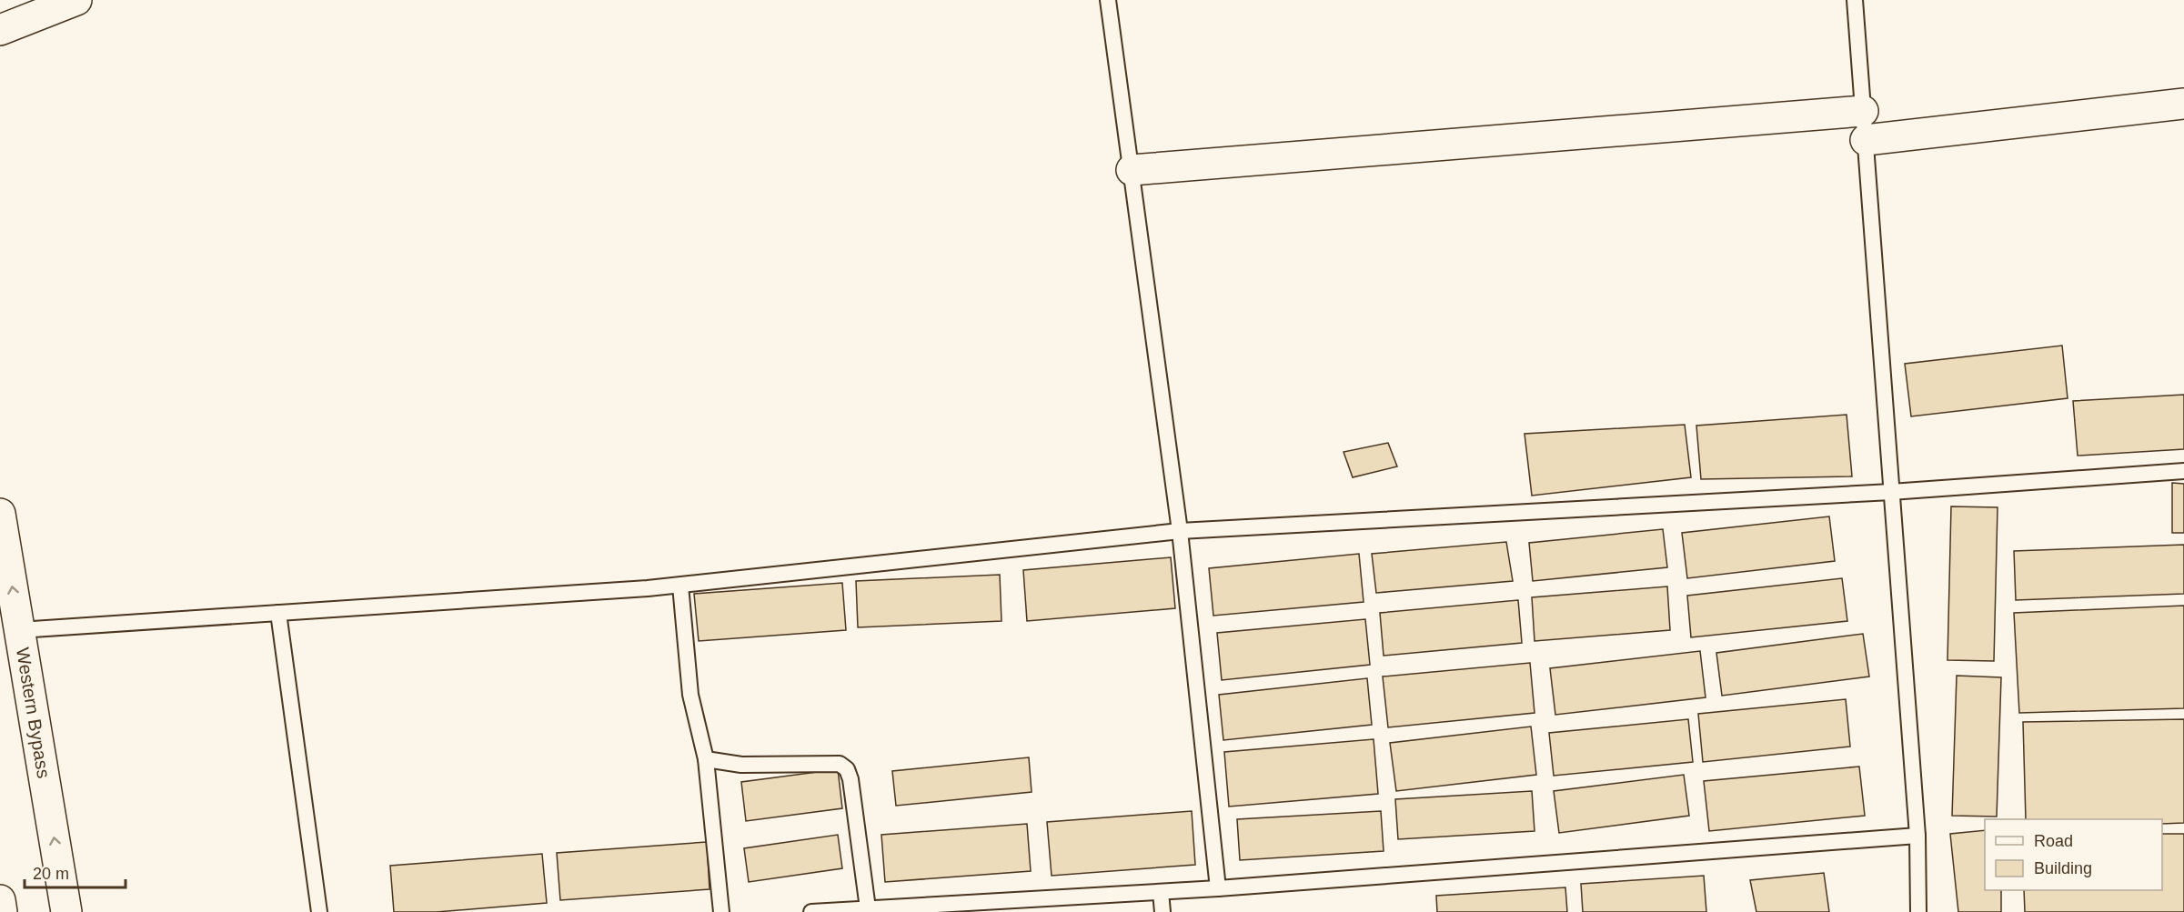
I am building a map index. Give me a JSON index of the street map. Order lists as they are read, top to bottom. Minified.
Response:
{"streets":{"street":["Western Bypass"]},"one_way":["Western Bypass"],"legend":["Road","Building"],"scale_bar":"20 m"}
